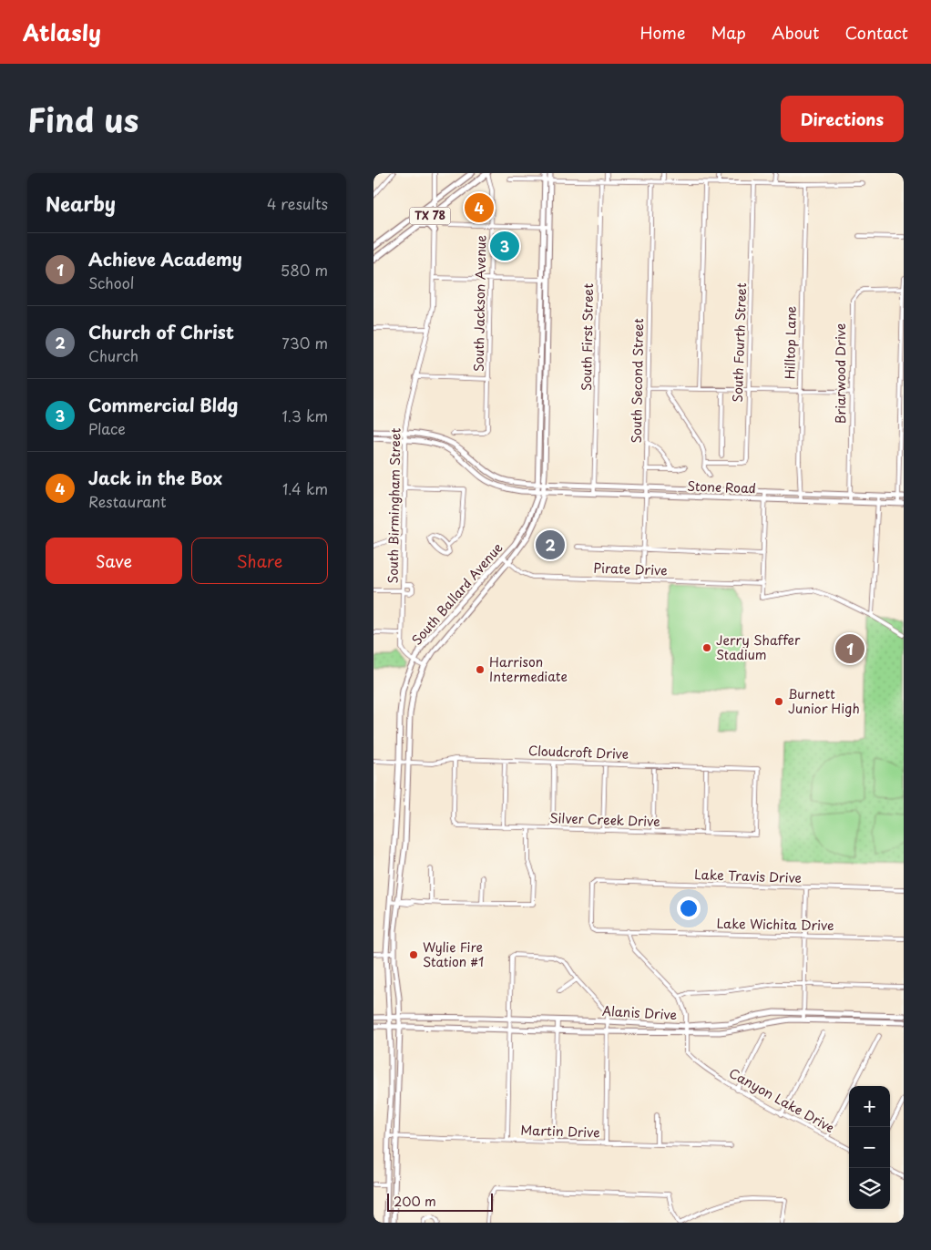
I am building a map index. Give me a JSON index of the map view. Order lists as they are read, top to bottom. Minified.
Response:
{"streets":{"main road":["TX 78","Stone Road","South Ballard Avenue","Alanis Drive"],"street":["South Jackson Avenue","South First Street","South Fourth Street","Hilltop Lane","Briarwood Drive","South Second Street","South Birmingham Street","Pirate Drive","Cloudcroft Drive","Silver Creek Drive","Lake Travis Drive","Lake Wichita Drive","Canyon Lake Drive","Martin Drive"]},"crossings":[["TX 78","South Jackson Avenue"],["TX 78","South Birmingham Street"],["South First Street","Stone Road"],["Hilltop Lane","Stone Road"],["Briarwood Drive","Stone Road"],["South Second Street","Stone Road"],["South Second Street","Pirate Drive"],["Stone Road","South Birmingham Street"],["Stone Road","South Ballard Avenue"],["South Birmingham Street","South Ballard Avenue"],["Pirate Drive","South Ballard Avenue"],["South Ballard Avenue","Cloudcroft Drive"],["South Ballard Avenue","Alanis Drive"],["South Ballard Avenue","Martin Drive"],["Cloudcroft Drive","Silver Creek Drive"],["Lake Travis Drive","Lake Wichita Drive"],["Lake Wichita Drive","Canyon Lake Drive"],["Alanis Drive","Canyon Lake Drive"]],"places":["Jerry Shaffer Stadium","Harrison Intermediate","Burnett Junior High","Wylie Fire Station #1"],"scale_bar":"200 m","page":{"header":"Atlasly","nav":["Home","Map","About","Contact"],"title":"Find us","buttons":["Directions",["Save","Share"]],"heading":["Nearby","4 results"],"pins":["4","3","2","1"],"list":[{"mark":"1","name":"Achieve Academy","note":"School","value":"580 m"},{"mark":"2","name":"Church of Christ","note":"Church","value":"730 m"},{"mark":"3","name":"Commercial Bldg","note":"Place","value":"1.3 km"},{"mark":"4","name":"Jack in the Box","note":"Restaurant","value":"1.4 km"}],"map_buttons":["+","−"],"scale":"200 m"}}
